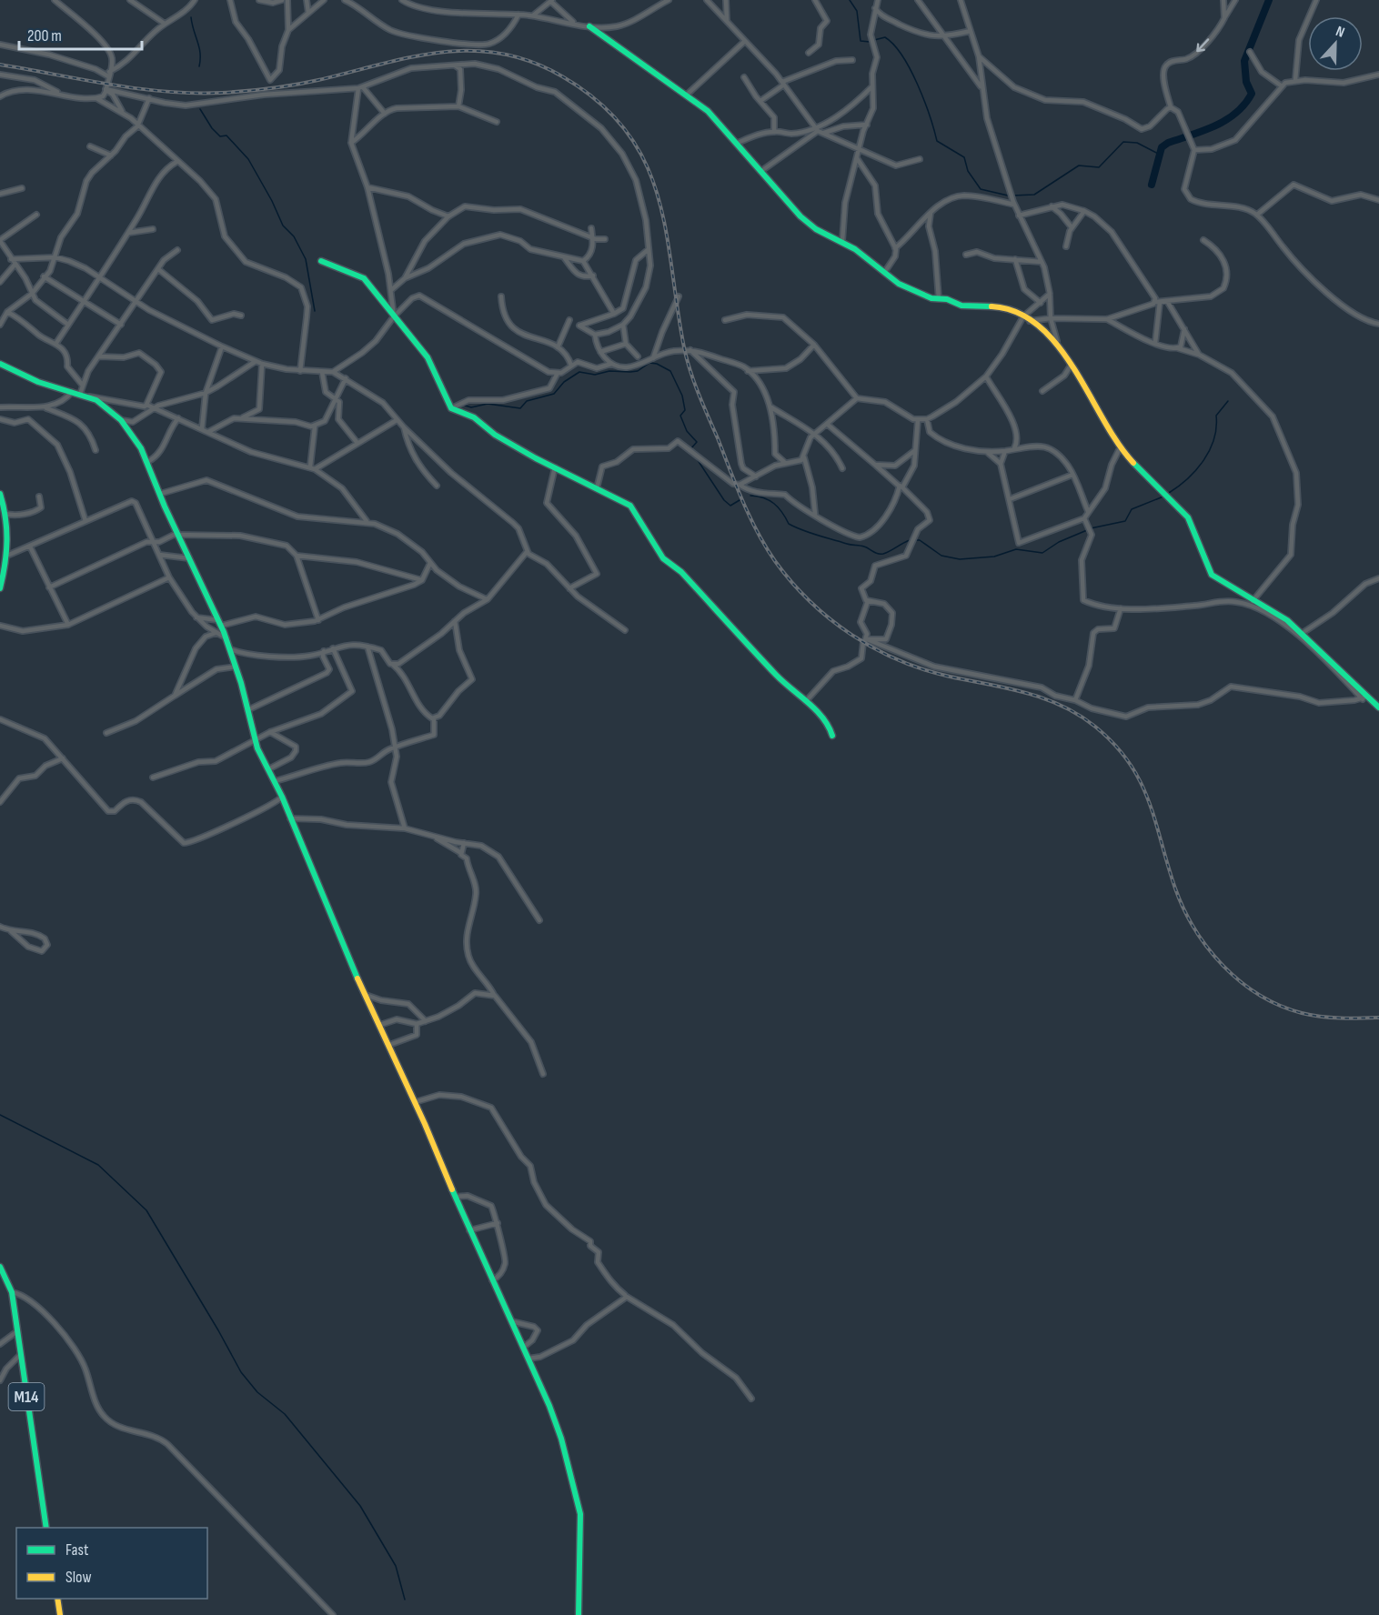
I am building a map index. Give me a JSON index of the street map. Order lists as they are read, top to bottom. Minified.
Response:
{"streets":{"street":["M14"]},"legend":["Fast","Slow"],"scale_bar":"200 m","north":"top"}
